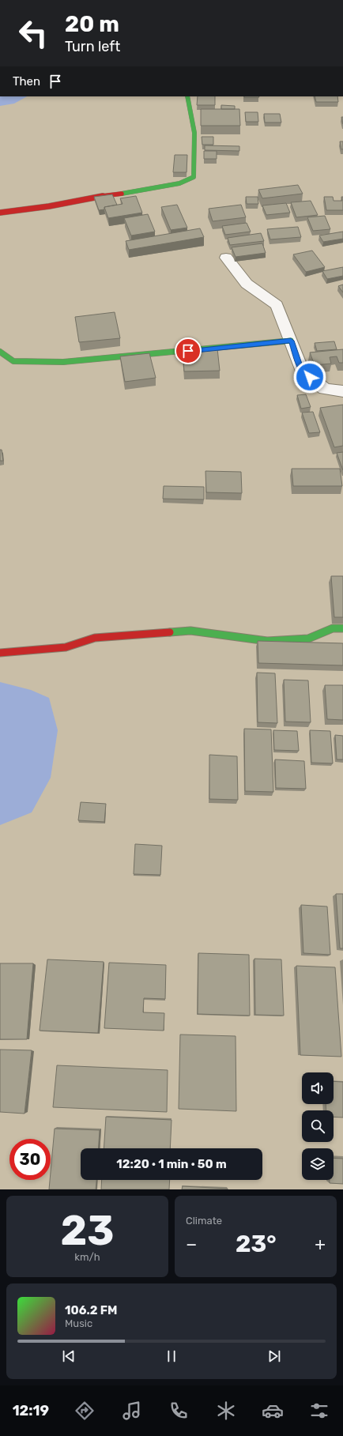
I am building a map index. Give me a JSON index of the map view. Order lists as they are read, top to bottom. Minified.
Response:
{"page":{"turn":["20 m","Turn left"],"then":"Then","limit":"30","trip":"12:20 · 1 min · 50 m","tile":[["23","km/h"],"Climate"],"heat":["−","23°","+"],"song":["106.2 FM","Music"],"tabs":"12:19"}}
